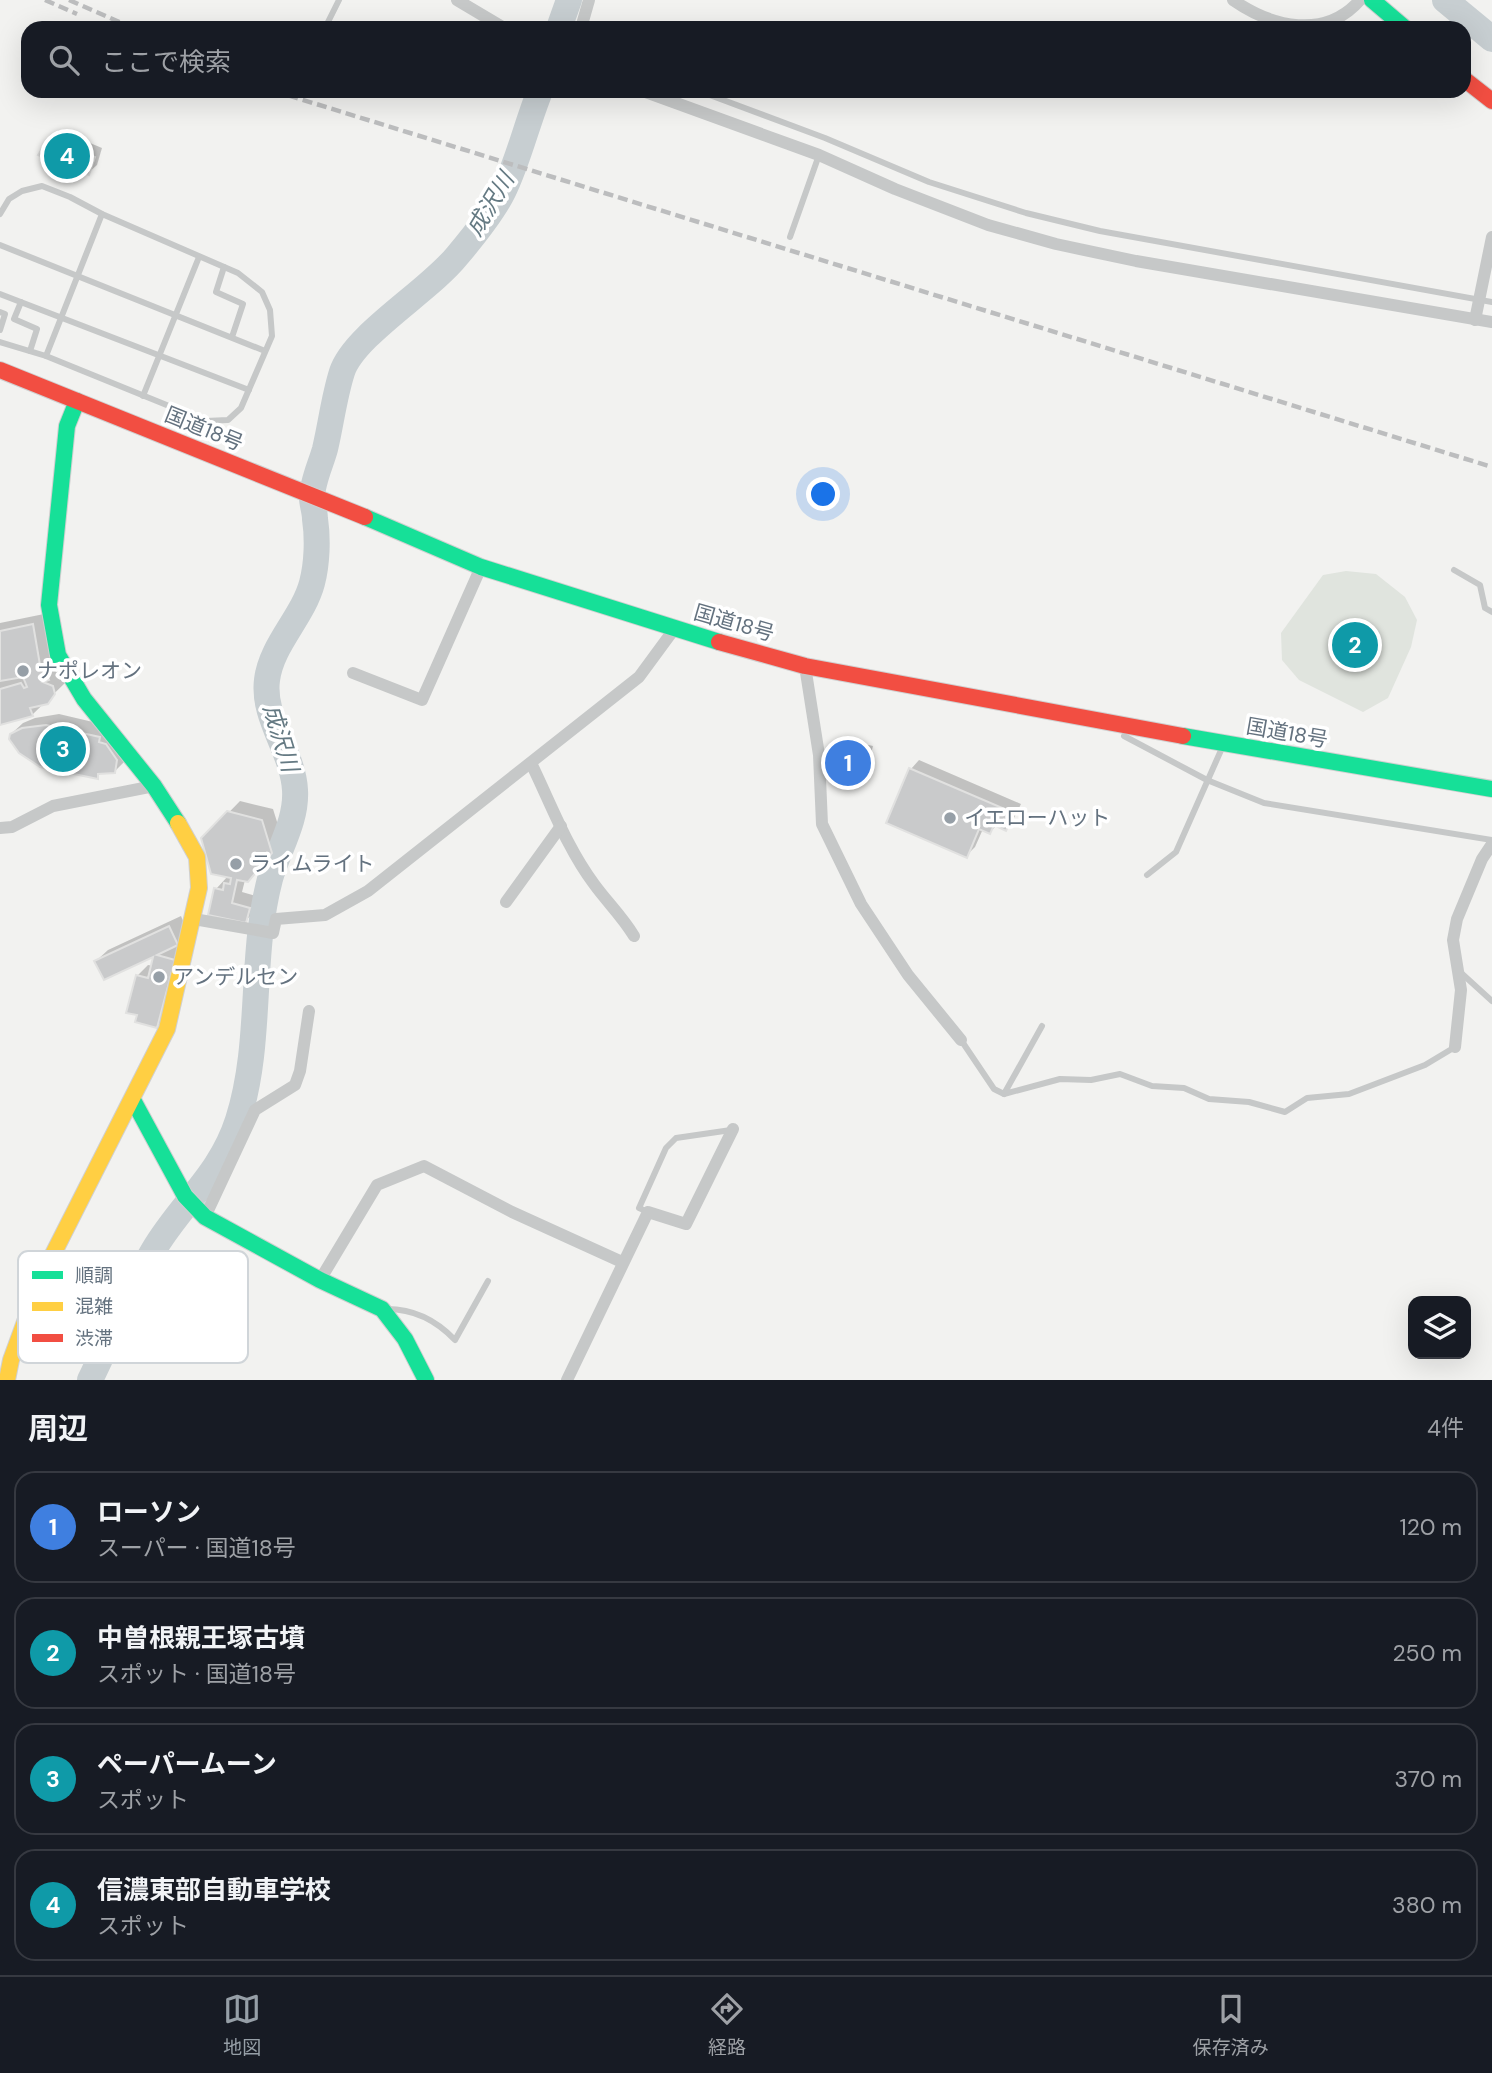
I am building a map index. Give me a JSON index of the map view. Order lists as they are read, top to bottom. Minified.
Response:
{"streets":{"main road":["国道18号"]},"water":["成沢川"],"places":["ナポレオン","イエローハット","ライムライト","アンデルセン"],"legend":["順調","混雑","渋滞"],"page":{"search":"ここで検索","pins":["4","2","3","1"],"heading":["周辺","4件"],"list":[{"mark":"1","name":"ローソン","note":"スーパー · 国道18号","value":"120 m"},{"mark":"2","name":"中曽根親王塚古墳","note":"スポット · 国道18号","value":"250 m"},{"mark":"3","name":"ペーパームーン","note":"スポット","value":"370 m"},{"mark":"4","name":"信濃東部自動車学校","note":"スポット","value":"380 m"}],"nav":["地図","経路","保存済み"]}}
